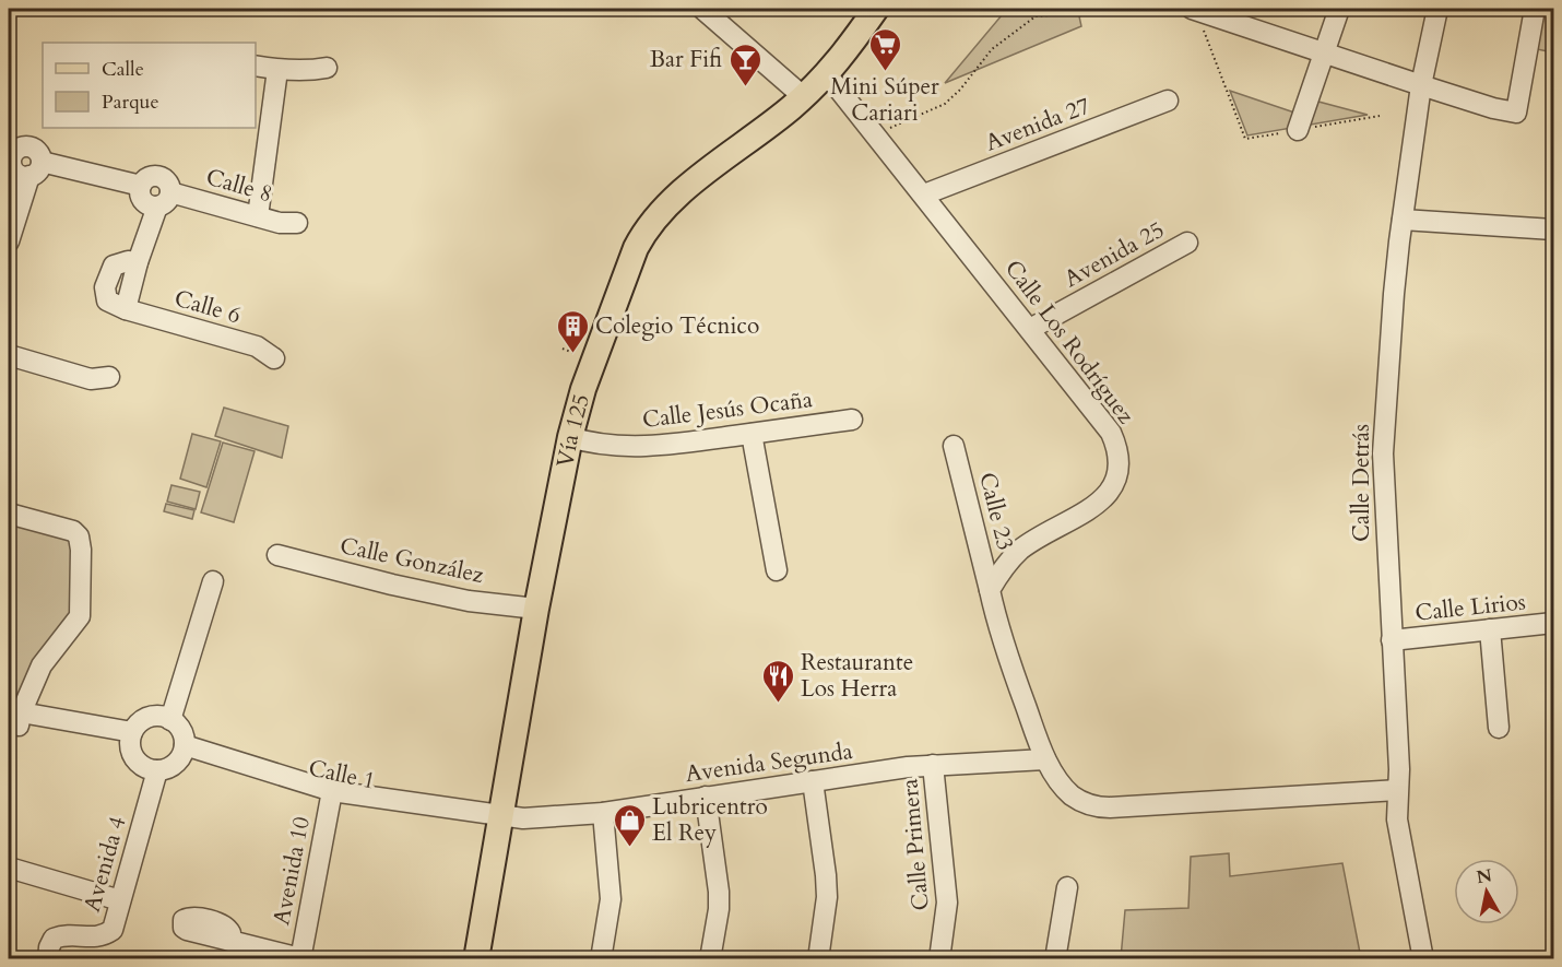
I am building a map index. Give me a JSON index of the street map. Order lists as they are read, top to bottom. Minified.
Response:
{"streets":{"main road":["Vía 125"],"street":["Avenida 27","Calle 8","Avenida 25","Calle 6","Calle Los Rodríguez","Calle Jesús Ocaña","Calle Detrás","Calle 23","Calle González","Calle Lirios","Avenida Segunda","Calle 1","Calle Primera","Avenida 4","Avenida 10"]},"crossings":[["Avenida 27","Calle Los Rodríguez"],["Calle 8","Calle 6"],["Avenida 25","Calle Los Rodríguez"],["Calle Los Rodríguez","Vía 125"],["Calle Los Rodríguez","Calle 23"],["Calle Jesús Ocaña","Vía 125"],["Vía 125","Calle González"],["Vía 125","Avenida Segunda"],["Vía 125","Calle 1"],["Calle Detrás","Calle Lirios"],["Avenida Segunda","Calle 1"],["Avenida Segunda","Calle Primera"],["Calle 1","Avenida 4"],["Calle 1","Avenida 10"]],"places":{"supermarket":["Mini Súper Cariari"],"bar":["Bar Fifi"],"building":["Colegio Técnico"],"restaurant":["Restaurante Los Herra"],"shop":["Lubricentro El Rey"]},"legend":["Calle","Parque"],"north":"top"}
